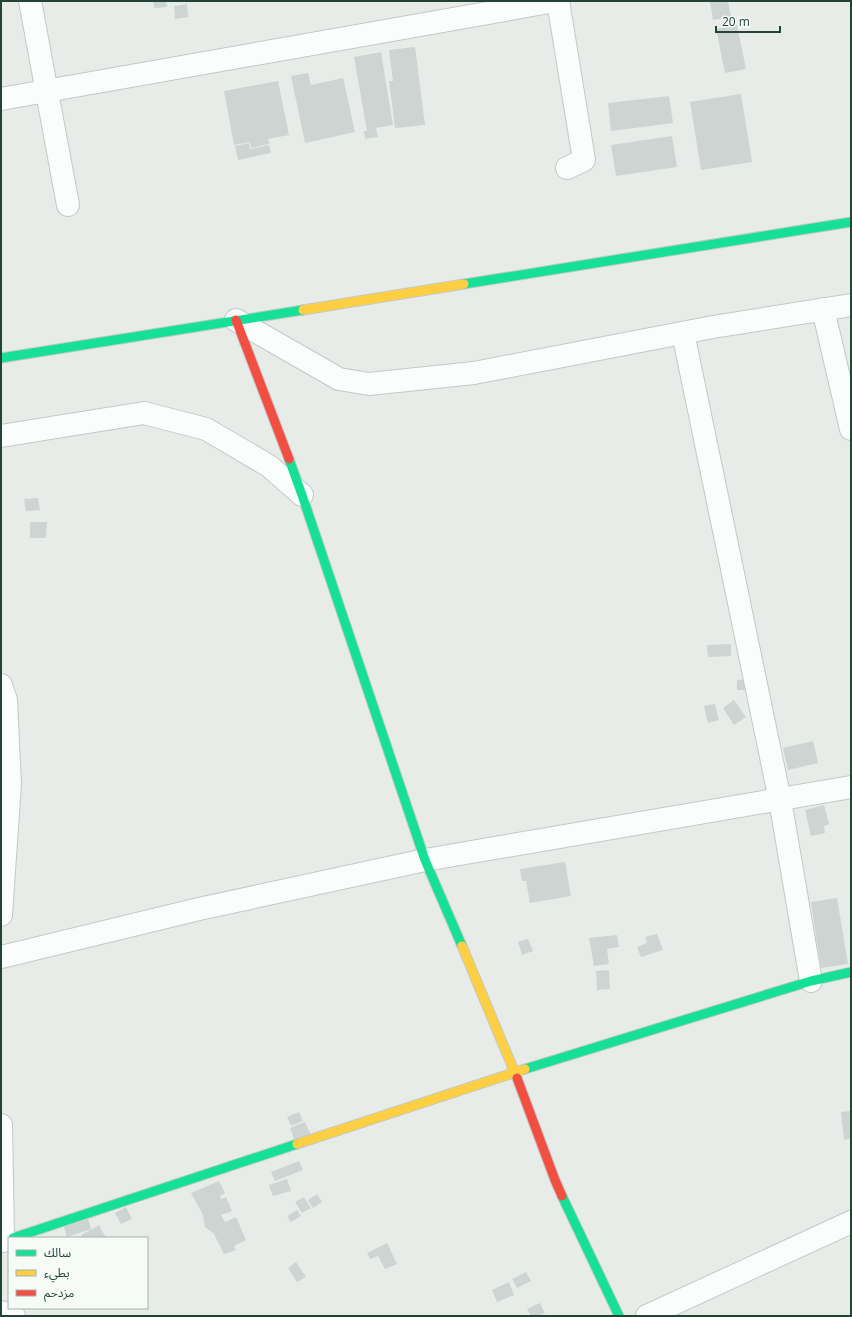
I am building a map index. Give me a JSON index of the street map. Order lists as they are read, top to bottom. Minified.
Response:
{"legend":["سالك","بطيء","مزدحم"],"scale_bar":"20 m"}
